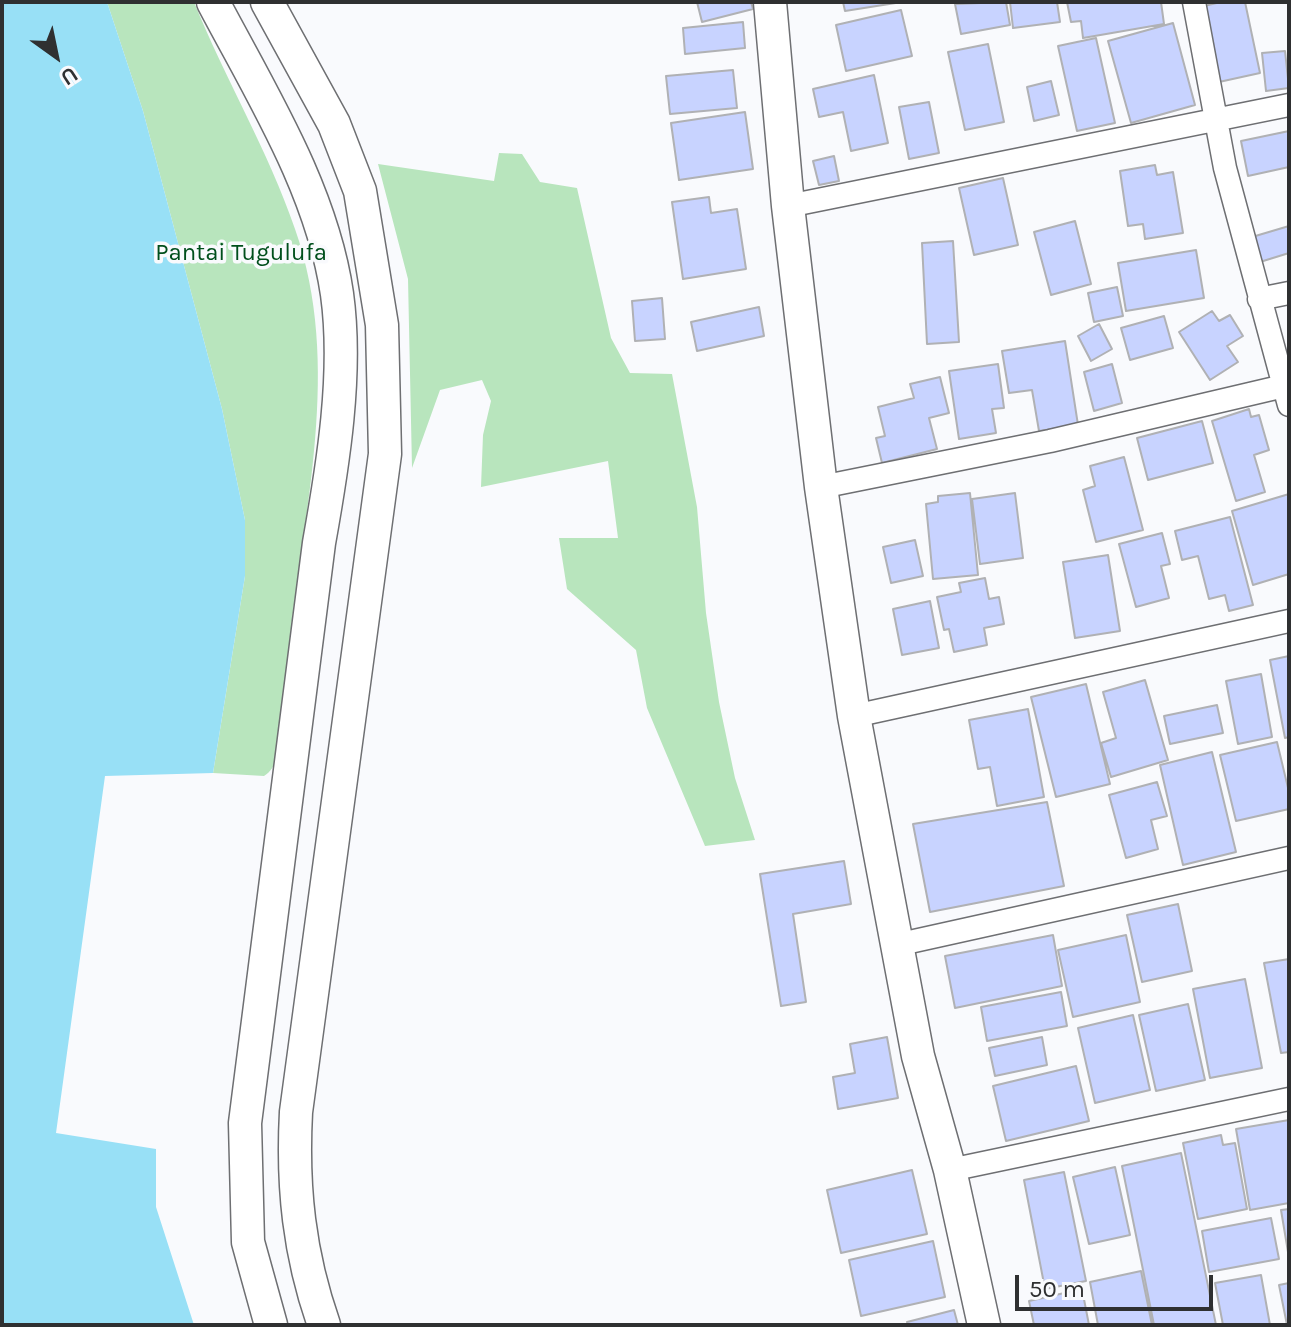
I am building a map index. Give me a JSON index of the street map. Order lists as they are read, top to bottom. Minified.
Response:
{"parks":["Pantai Tugulufa"],"scale_bar":"50 m","north":"bottom right"}
